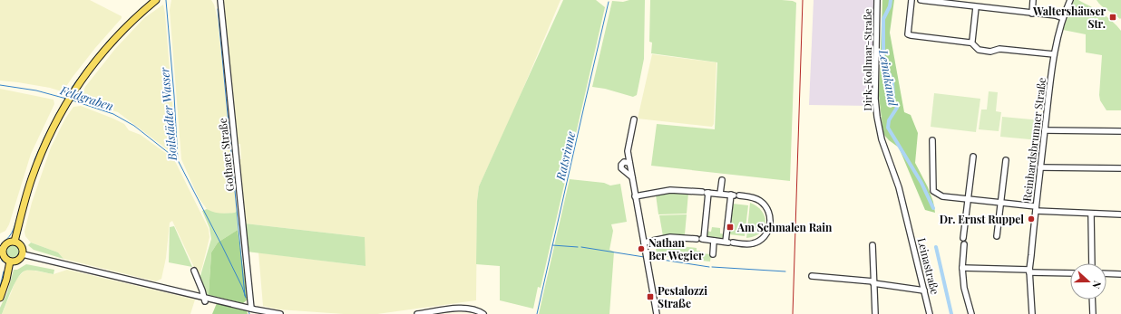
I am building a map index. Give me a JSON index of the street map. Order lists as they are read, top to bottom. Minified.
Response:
{"streets":{"street":["Dirk-Kollmar-Straße","Reinhardsbrunner Straße","Gothaer Straße","Leinastraße"]},"crossings":[["Dirk-Kollmar-Straße","Leinastraße"]],"water":["Leinakanal","Feldgraben","Boilstädter Wasser","Ratsrinne"],"places":{"transit":["Waltershäuser Str.","Am Schmalen Rain","Pestalozzi Straße"],"other":["Dr. Ernst Ruppel","Nathan Ber Wegier"]},"north":"right"}
